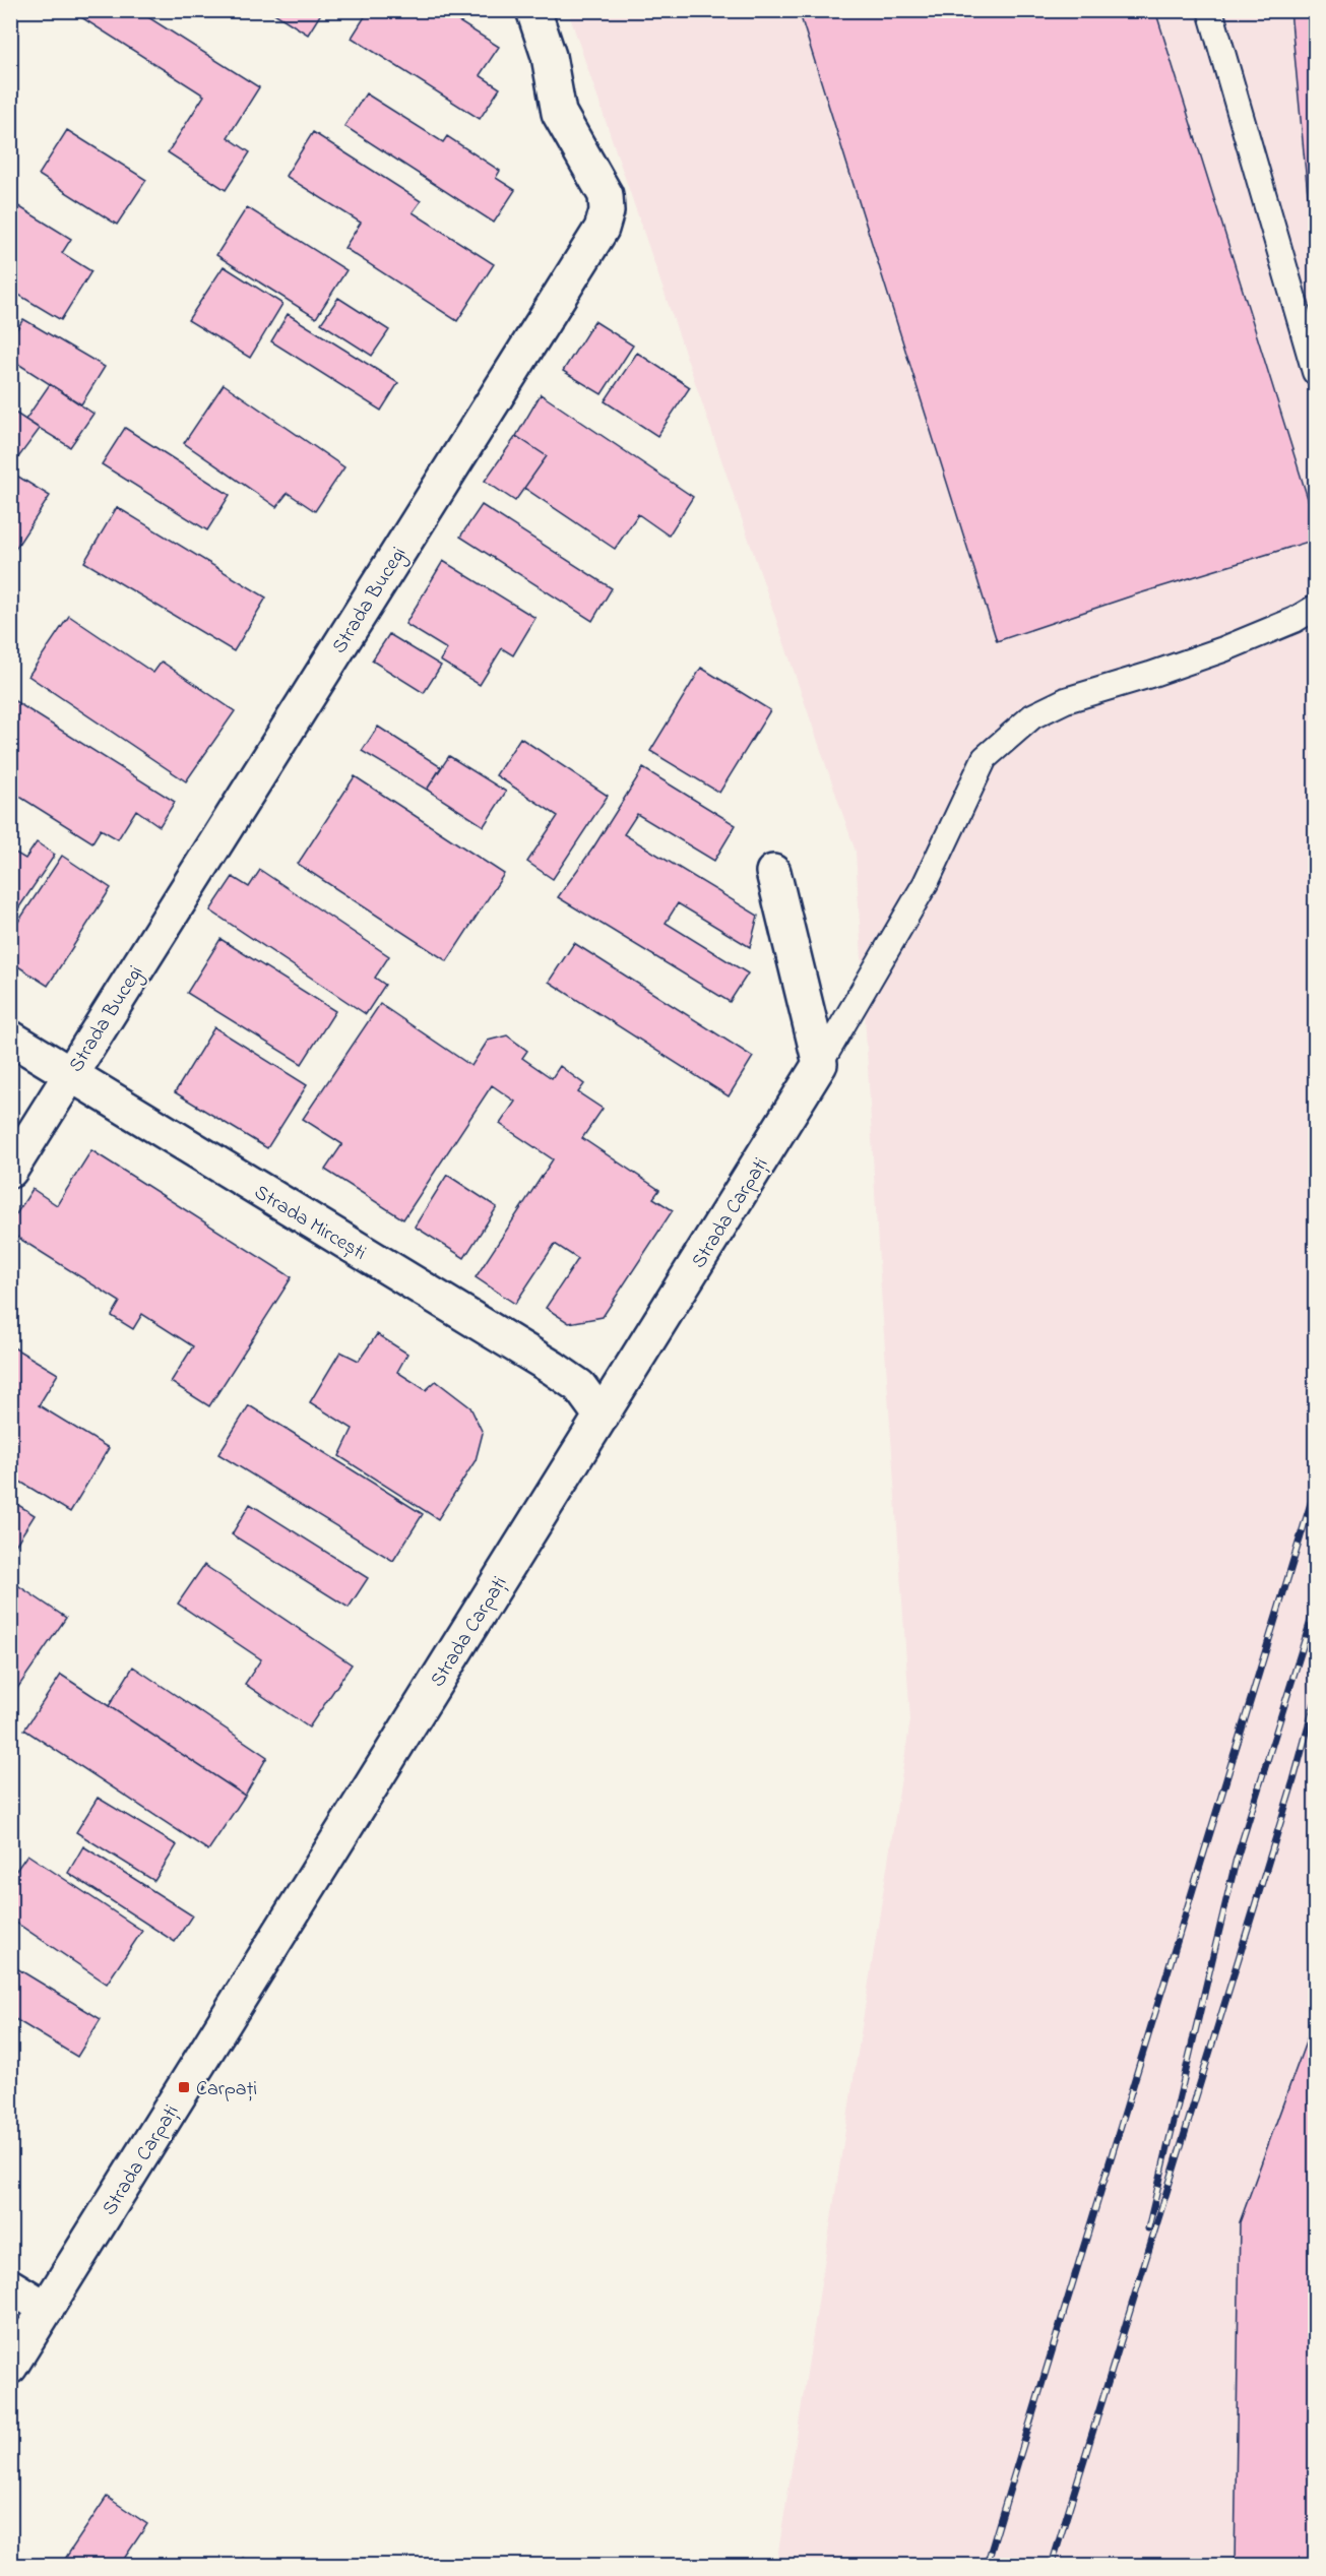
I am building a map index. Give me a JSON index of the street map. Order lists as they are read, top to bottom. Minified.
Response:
{"streets":{"street":["Strada Bucegi","Strada Carpați","Strada Mircești"]},"crossings":[["Strada Bucegi","Strada Mircești"],["Strada Carpați","Strada Mircești"]],"places":{"transit":["Carpați"]}}
